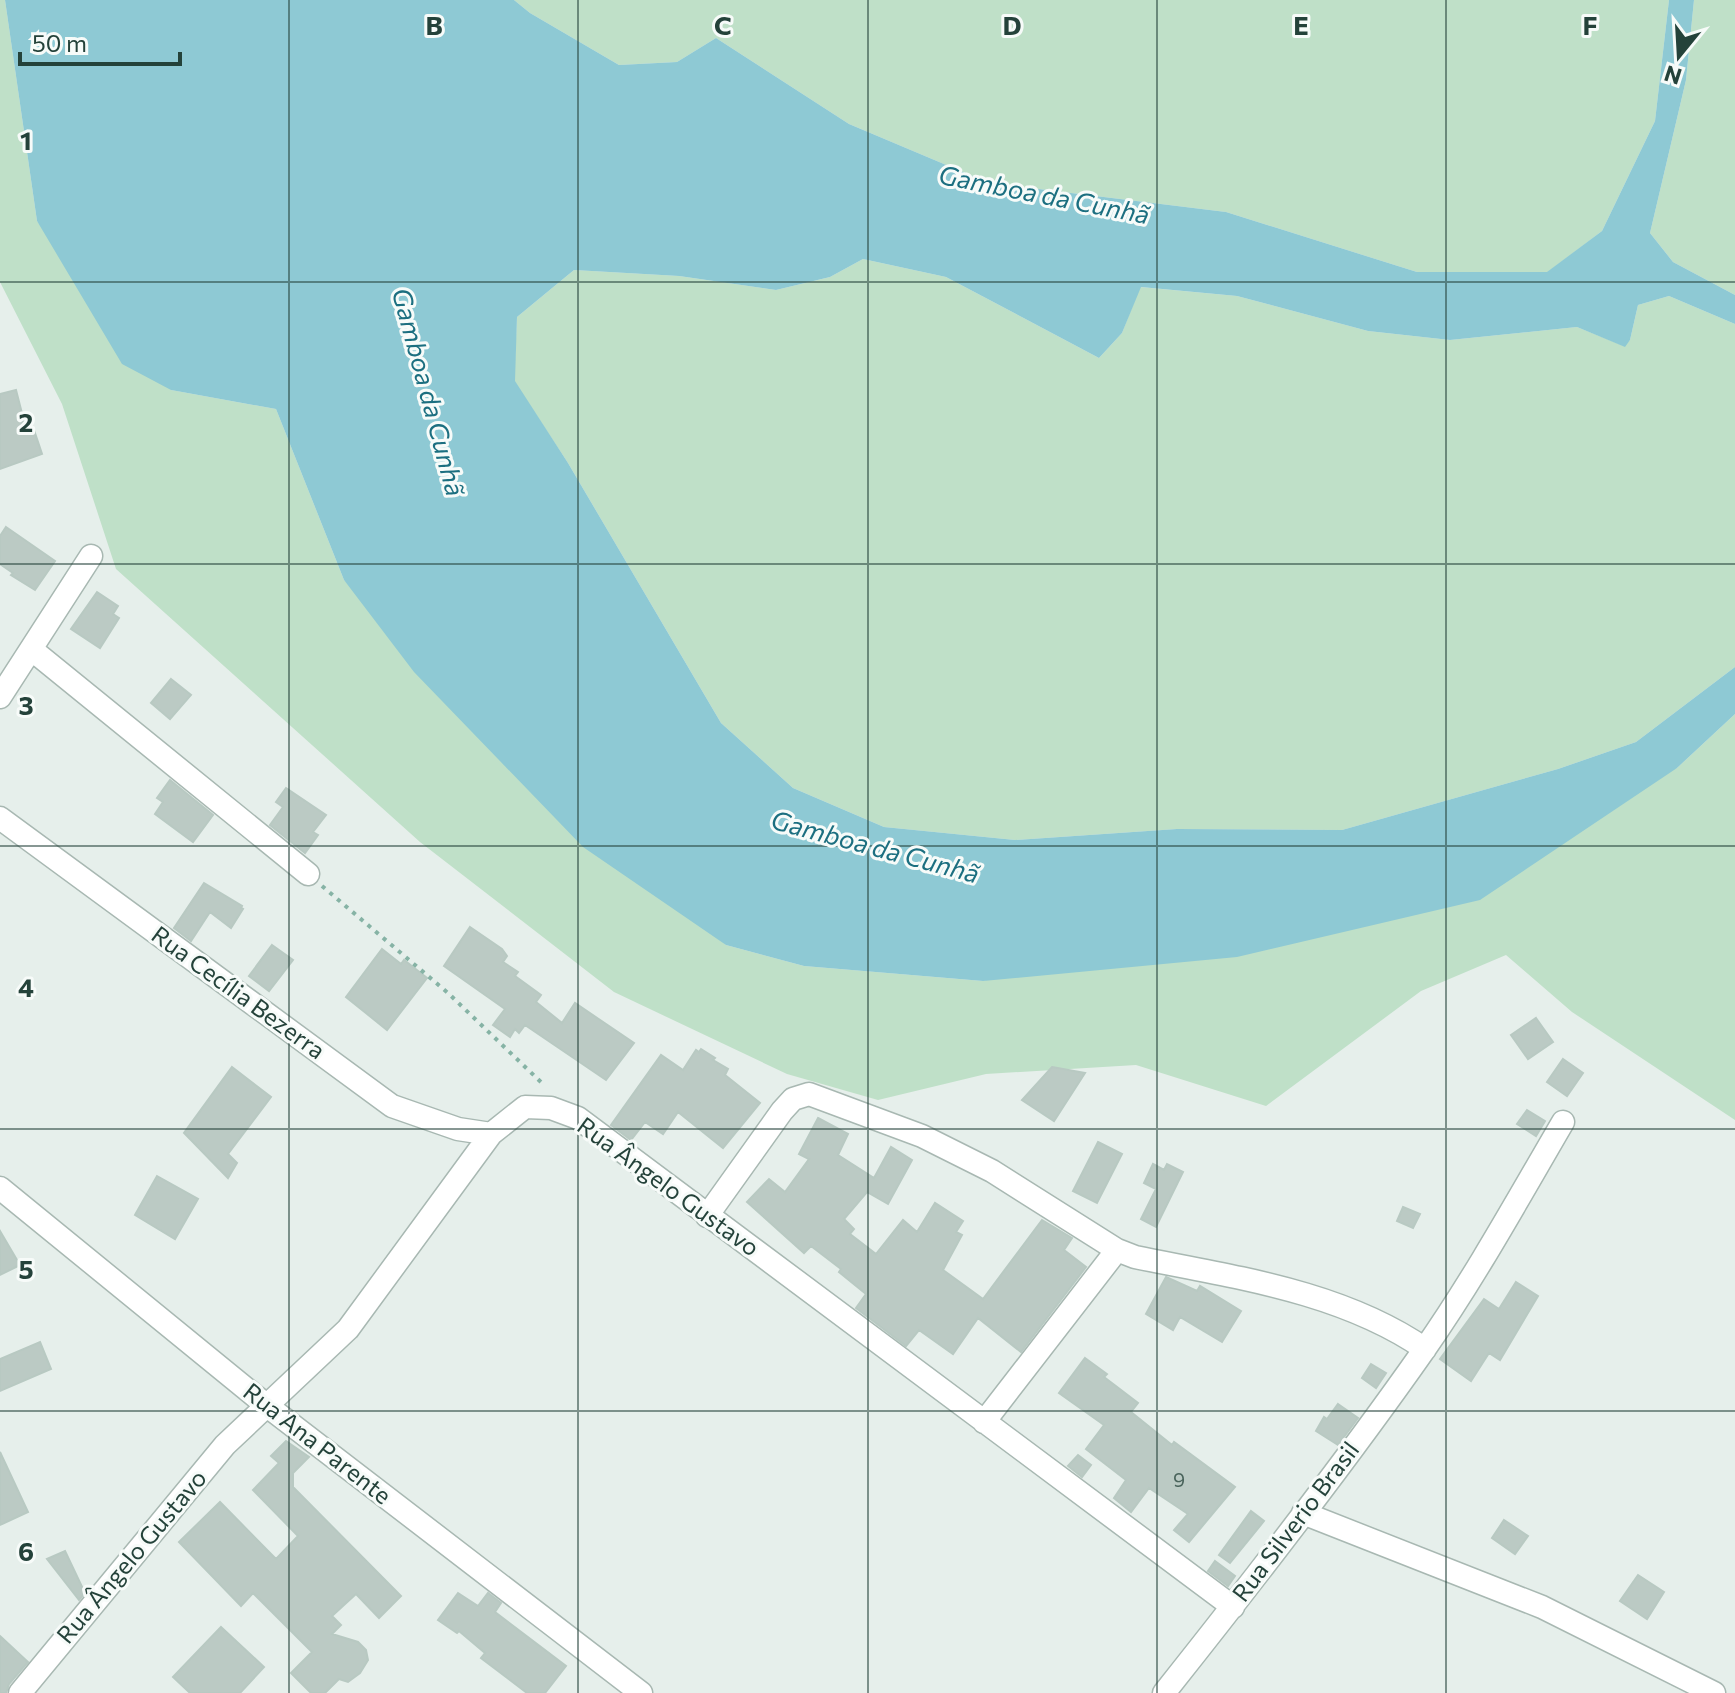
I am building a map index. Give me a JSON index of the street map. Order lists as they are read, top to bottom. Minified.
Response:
{"streets":{"street":["Rua Cecília Bezerra","Rua Ângelo Gustavo","Rua Ana Parente","Rua Silverio Brasil"]},"crossings":[["Rua Cecília Bezerra","Rua Ângelo Gustavo"],["Rua Ângelo Gustavo","Rua Ana Parente"],["Rua Ângelo Gustavo","Rua Silverio Brasil"]],"water":["Gamboa da Cunhã"],"house_numbers":["9"],"scale_bar":"50 m","north":"bottom","grid":{"columns":["B","C","D","E","F"],"rows":["1","2","3","4","5","6"]}}
